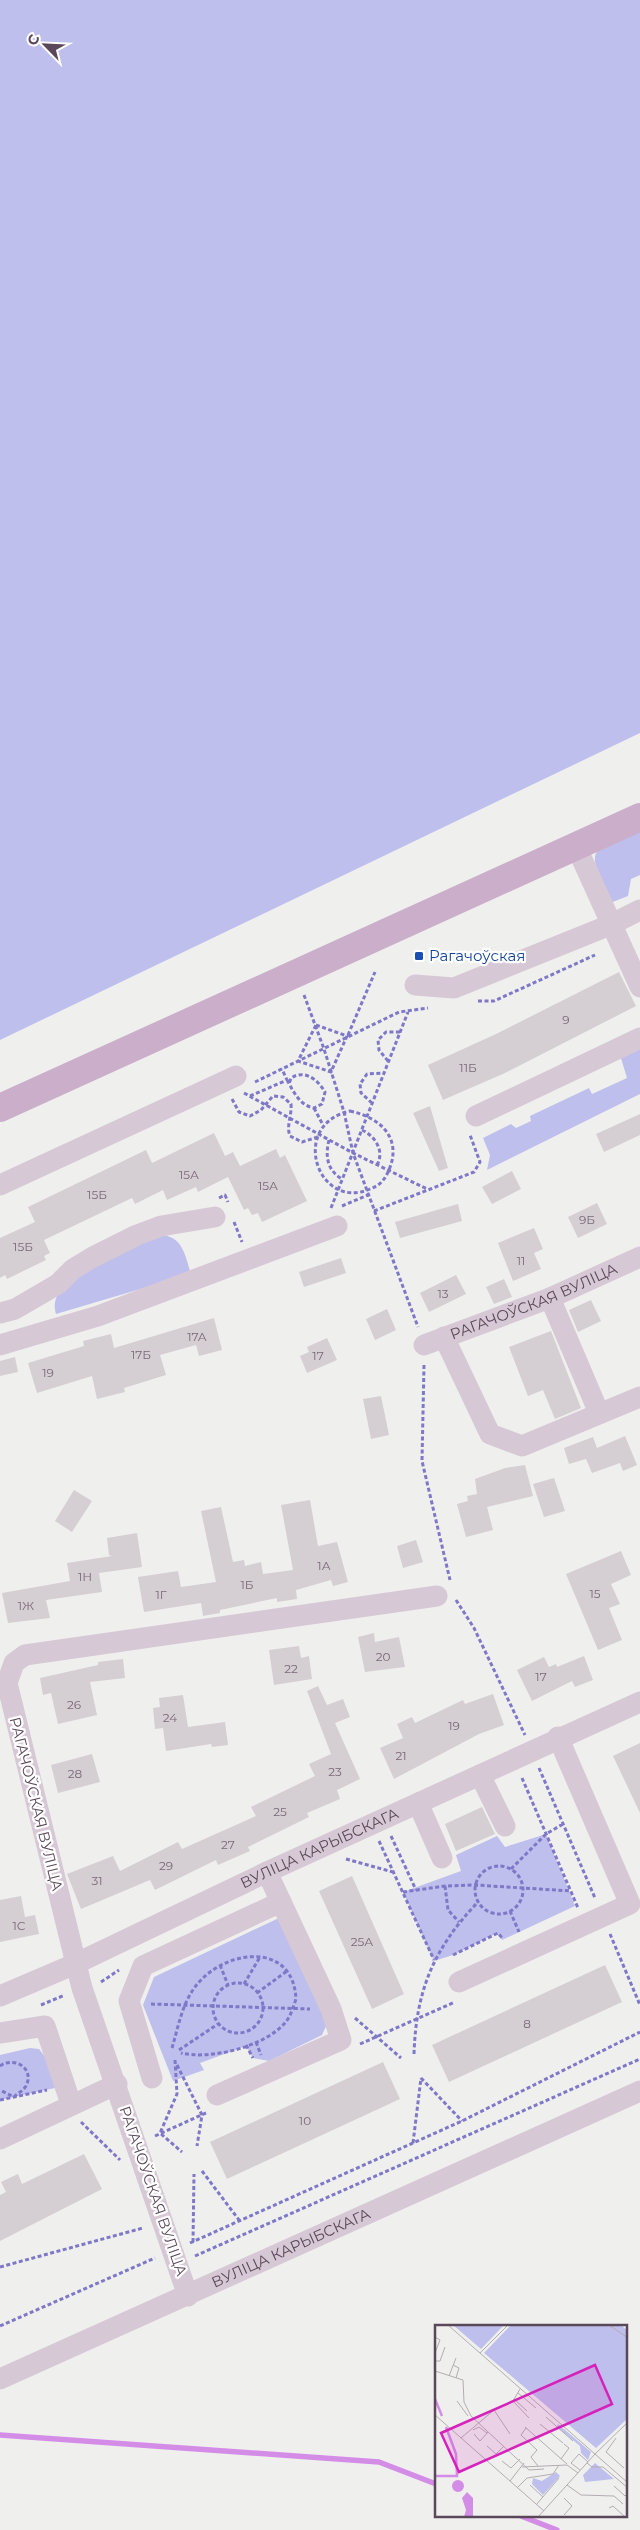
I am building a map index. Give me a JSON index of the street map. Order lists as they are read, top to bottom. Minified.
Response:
{"streets":{"street":["РАГАЧОЎСКАЯ ВУЛІЦА","ВУЛІЦА КАРЫБСКАГА"]},"crossings":[["РАГАЧОЎСКАЯ ВУЛІЦА","ВУЛІЦА КАРЫБСКАГА"]],"places":{"transit":["Рагачоўская"]},"house_numbers":["9","11Б","15А","15А","15Б","9Б","15Б","11","13","17А","17Б","17","19","1А","1Н","1Б","15","1Г","1Ж","20","22","17","26","24","19","21","23","28","25","27","29","31","1С","25А","8","10"],"north":"top left"}
